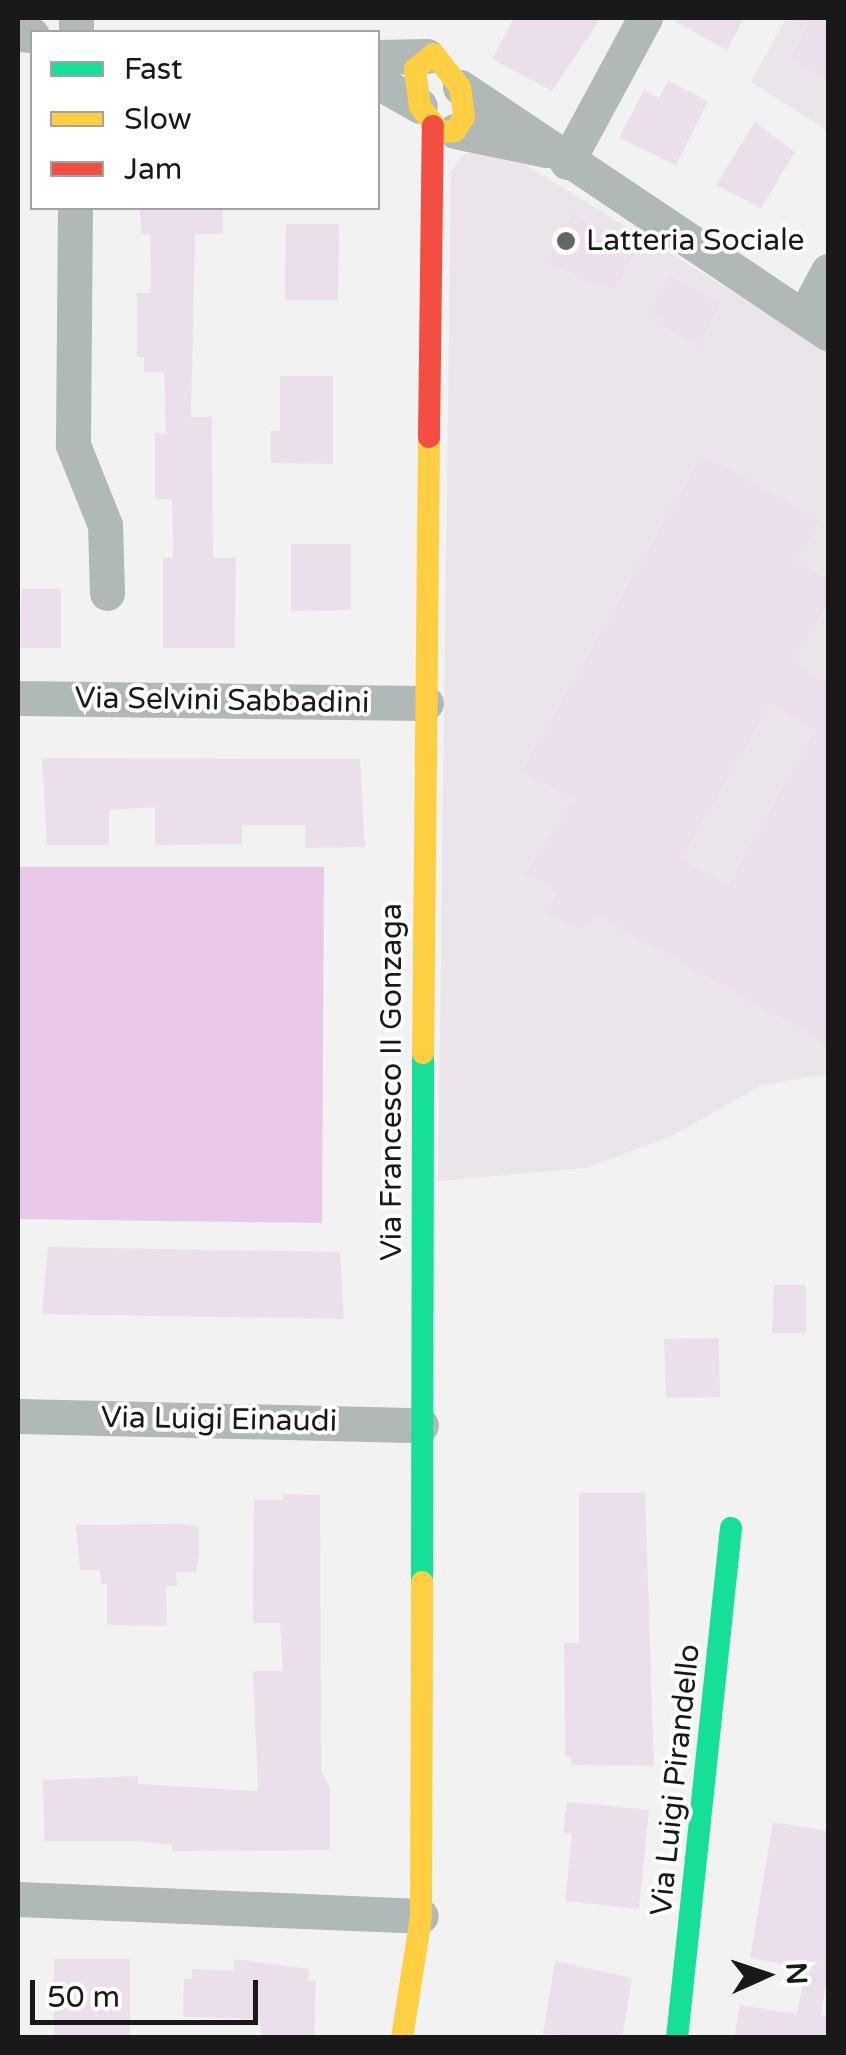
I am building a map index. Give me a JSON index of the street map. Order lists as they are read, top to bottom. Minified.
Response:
{"streets":{"street":["Via Selvini Sabbadini","Via Francesco II Gonzaga","Via Luigi Einaudi","Via Luigi Pirandello"]},"crossings":[["Via Selvini Sabbadini","Via Francesco II Gonzaga"],["Via Francesco II Gonzaga","Via Luigi Einaudi"]],"places":["Latteria Sociale"],"legend":["Fast","Slow","Jam"],"scale_bar":"50 m","north":"right"}
